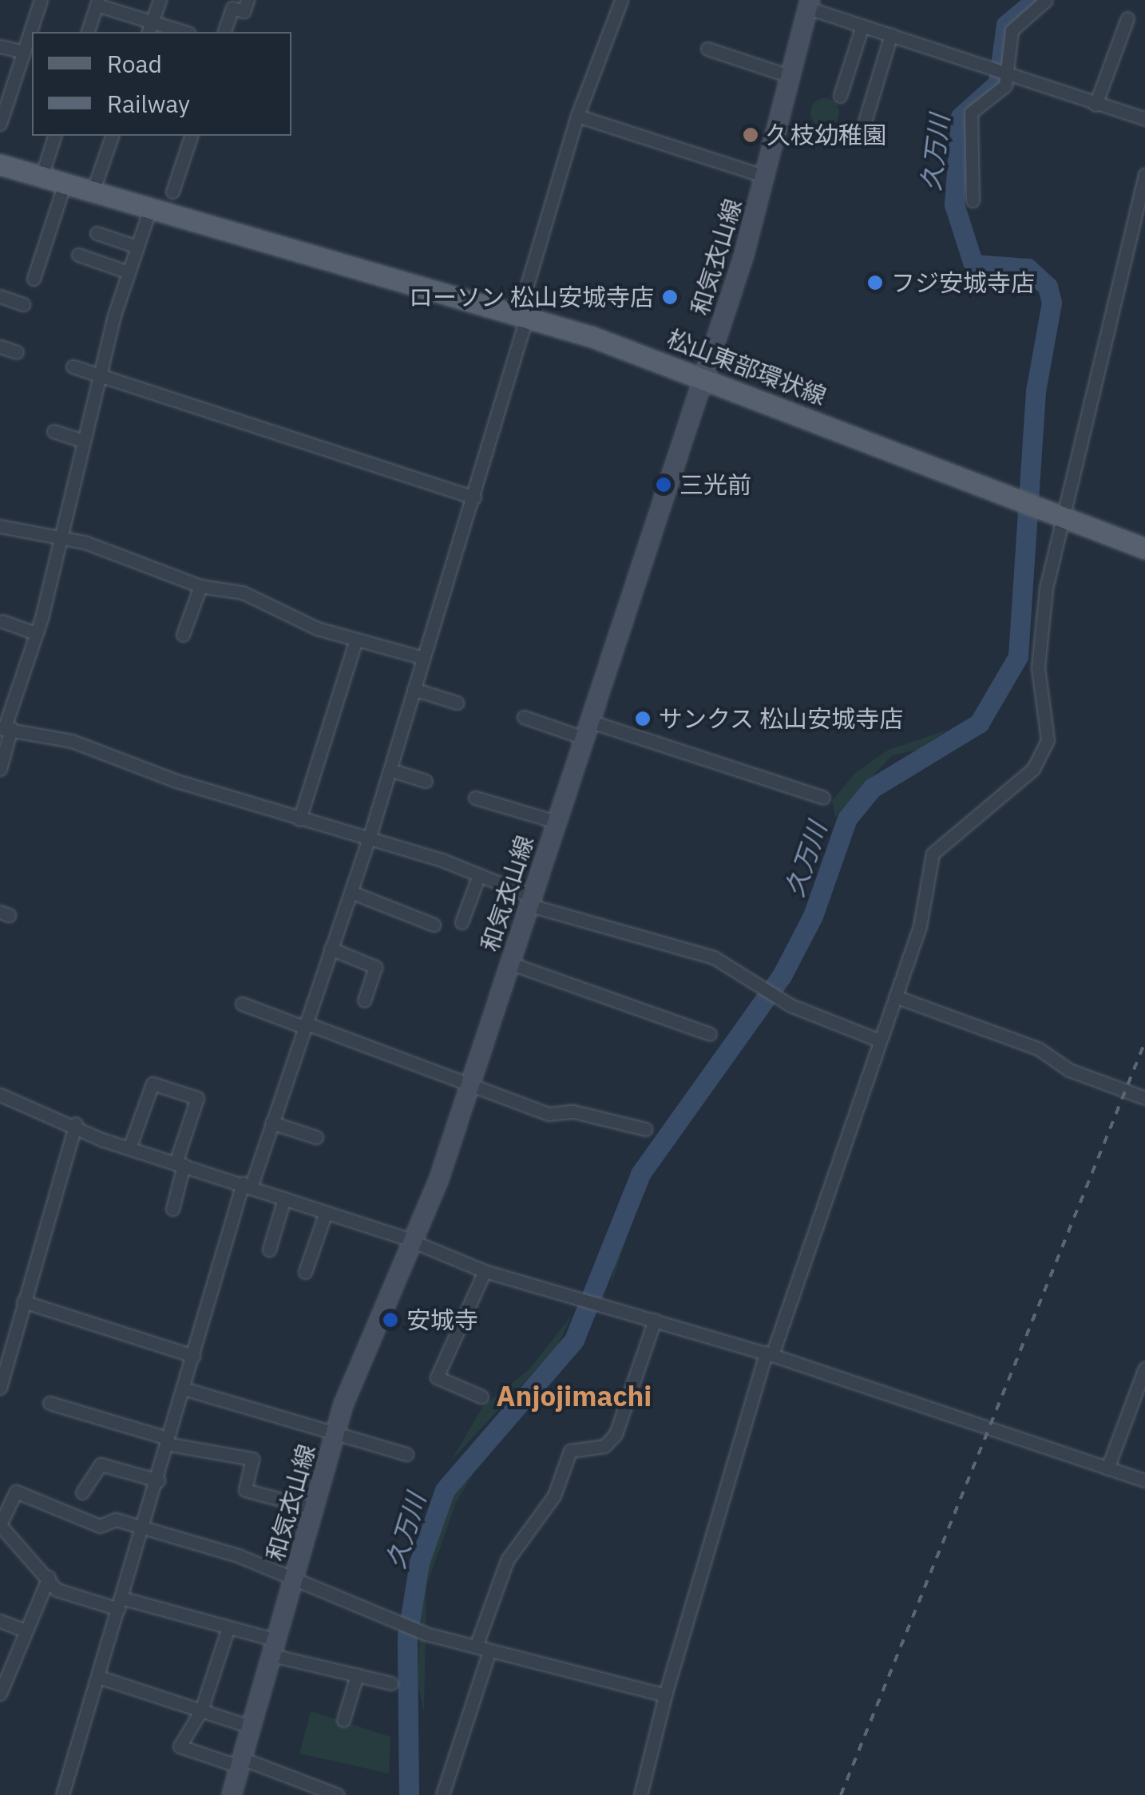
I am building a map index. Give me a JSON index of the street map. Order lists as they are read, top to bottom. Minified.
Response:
{"streets":{"main road":["和気衣山線","松山東部環状線"]},"crossings":[["和気衣山線","松山東部環状線"]],"districts":["Anjojimachi"],"water":["久万川"],"places":["久枝幼稚園","フジ安城寺店","ローソン 松山安城寺店","三光前","サンクス 松山安城寺店","安城寺"],"legend":["Road","Railway"]}
